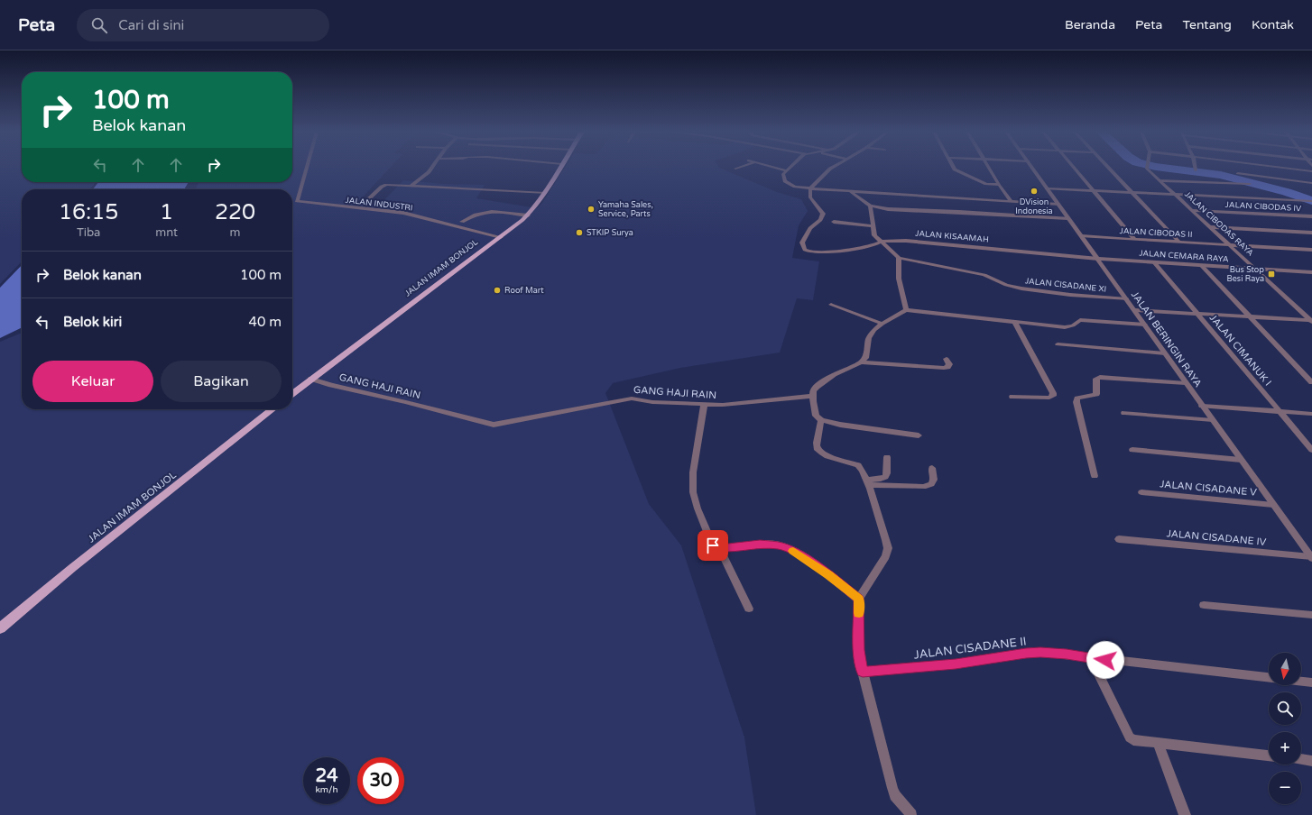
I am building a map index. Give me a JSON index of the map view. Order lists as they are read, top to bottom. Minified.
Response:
{"streets":{"main road":["JALAN IMAM BONJOL"],"street":["JALAN INDUSTRI","JALAN CIBODAS IV","JALAN CIBODAS RAYA","JALAN CIBODAS II","JALAN KISAAMAH","JALAN CEMARA RAYA","JALAN CISADANE XI","JALAN BERINGIN RAYA","JALAN CIMANUK I","GANG HAJI RAIN","JALAN CISADANE V","JALAN CISADANE IV","JALAN CISADANE II"]},"crossings":[["JALAN INDUSTRI","JALAN IMAM BONJOL"],["JALAN CIBODAS IV","JALAN CIBODAS RAYA"],["JALAN CIBODAS RAYA","JALAN CIBODAS II"],["JALAN CIBODAS RAYA","JALAN CEMARA RAYA"],["JALAN CIBODAS II","JALAN BERINGIN RAYA"],["JALAN KISAAMAH","JALAN CEMARA RAYA"],["JALAN KISAAMAH","JALAN BERINGIN RAYA"],["JALAN CEMARA RAYA","JALAN BERINGIN RAYA"],["JALAN CEMARA RAYA","JALAN CIMANUK I"],["JALAN IMAM BONJOL","GANG HAJI RAIN"],["JALAN CISADANE XI","JALAN BERINGIN RAYA"],["JALAN BERINGIN RAYA","JALAN CISADANE V"],["JALAN BERINGIN RAYA","JALAN CISADANE IV"]],"places":{"other":["DVision Indonesia","Yamaha Sales, Service, Parts","STKIP Surya","Roof Mart"],"transit":["Bus Stop Besi Raya"]},"north":"bottom","page":{"header":"Peta","search":"Cari di sini","nav":["Beranda","Peta","Tentang","Kontak"],"turn":["100 m","Belok kanan"],"eta":["16:15","Tiba","1","mnt","220","m"],"list":[{"name":"Belok kanan","value":"100 m"},{"name":"Belok kiri","value":"40 m"}],"buttons":["Keluar","Bagikan"],"map_buttons":["+","−"],"speed":"24 km/h","limit":"30"}}
